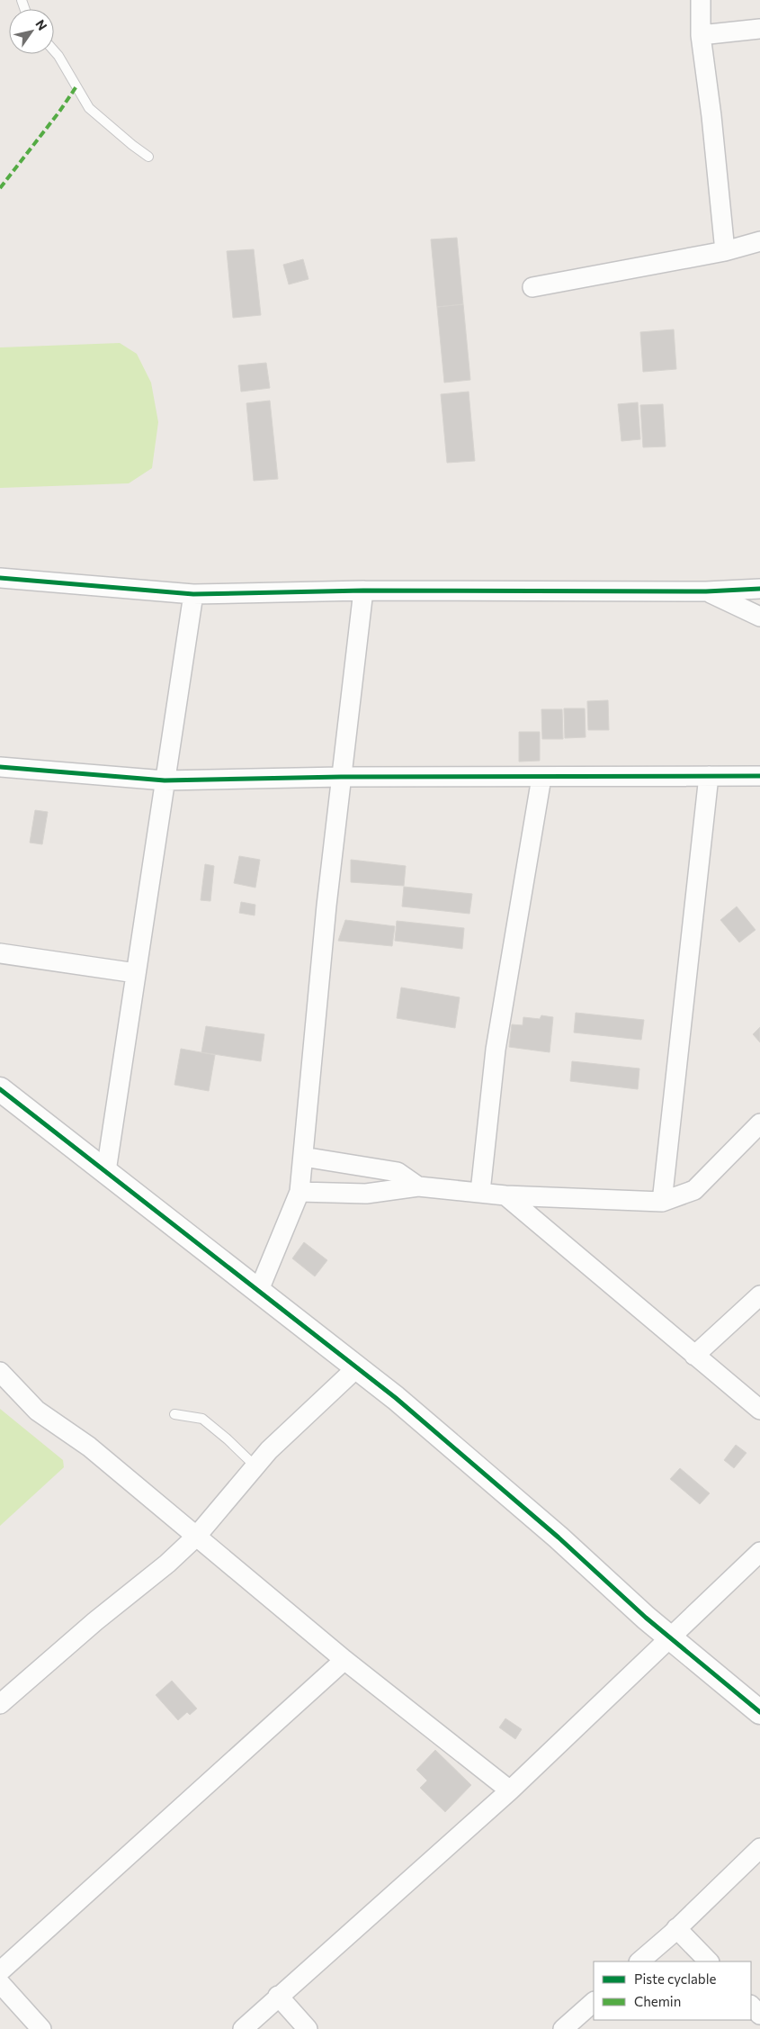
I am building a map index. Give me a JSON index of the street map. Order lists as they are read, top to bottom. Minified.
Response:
{"legend":["Piste cyclable","Chemin"],"north":"top right"}
